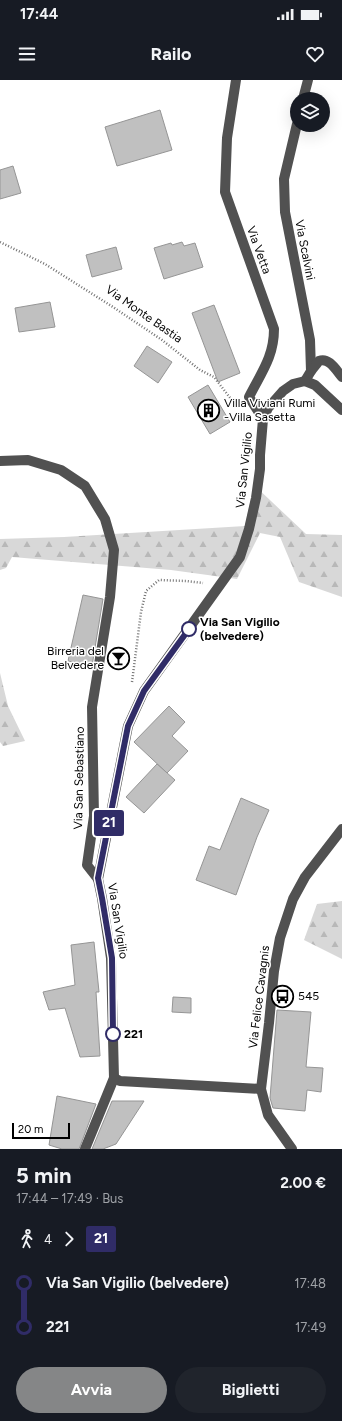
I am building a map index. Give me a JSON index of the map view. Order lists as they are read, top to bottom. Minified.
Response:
{"streets":{"street":["Via Vetta","Via Scalvini","Via San Vigilio","Via San Sebastiano","Via Felice Cavagnis"],"path":["Via Monte Bastia"]},"crossings":[["Via Vetta","Via San Vigilio"],["Via San Vigilio","Via San Sebastiano"]],"places":{"building":["Villa Viviani Rumi -Villa Sasetta"],"other":["Via San Vigilio (belvedere)","221"],"bar":["Birreria del Belvedere"],"bus stop":["545"]},"lines":["bus line 21"],"scale_bar":"20 m","page":{"status":"17:44","header":"Railo","on_map":"21","scale":"20 m","heading":["5 min","17:44 – 17:49 · Bus","2.00 €"],"legs":["4","21"],"list":[{"name":"Via San Vigilio (belvedere)","value":"17:48"},{"name":"221","value":"17:49"}],"buttons":["Avvia","Biglietti"]}}
